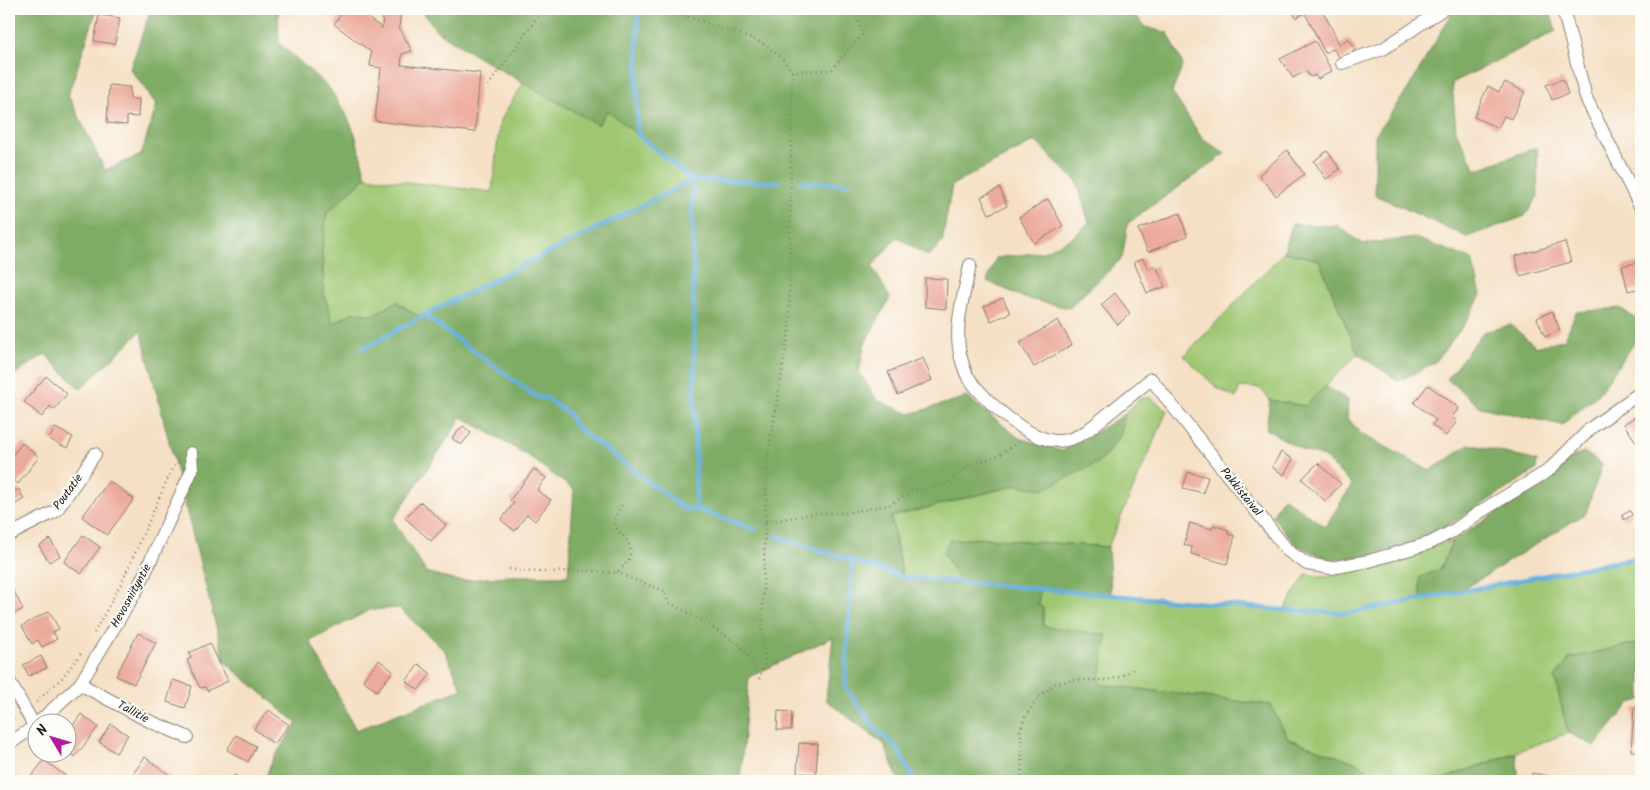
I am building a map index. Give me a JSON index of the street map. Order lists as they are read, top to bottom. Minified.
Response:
{"streets":{"street":["Poutatie","Pakkistaival","Hevosniityntie","Tallitie"]},"crossings":[["Hevosniityntie","Tallitie"]],"north":"top left"}
